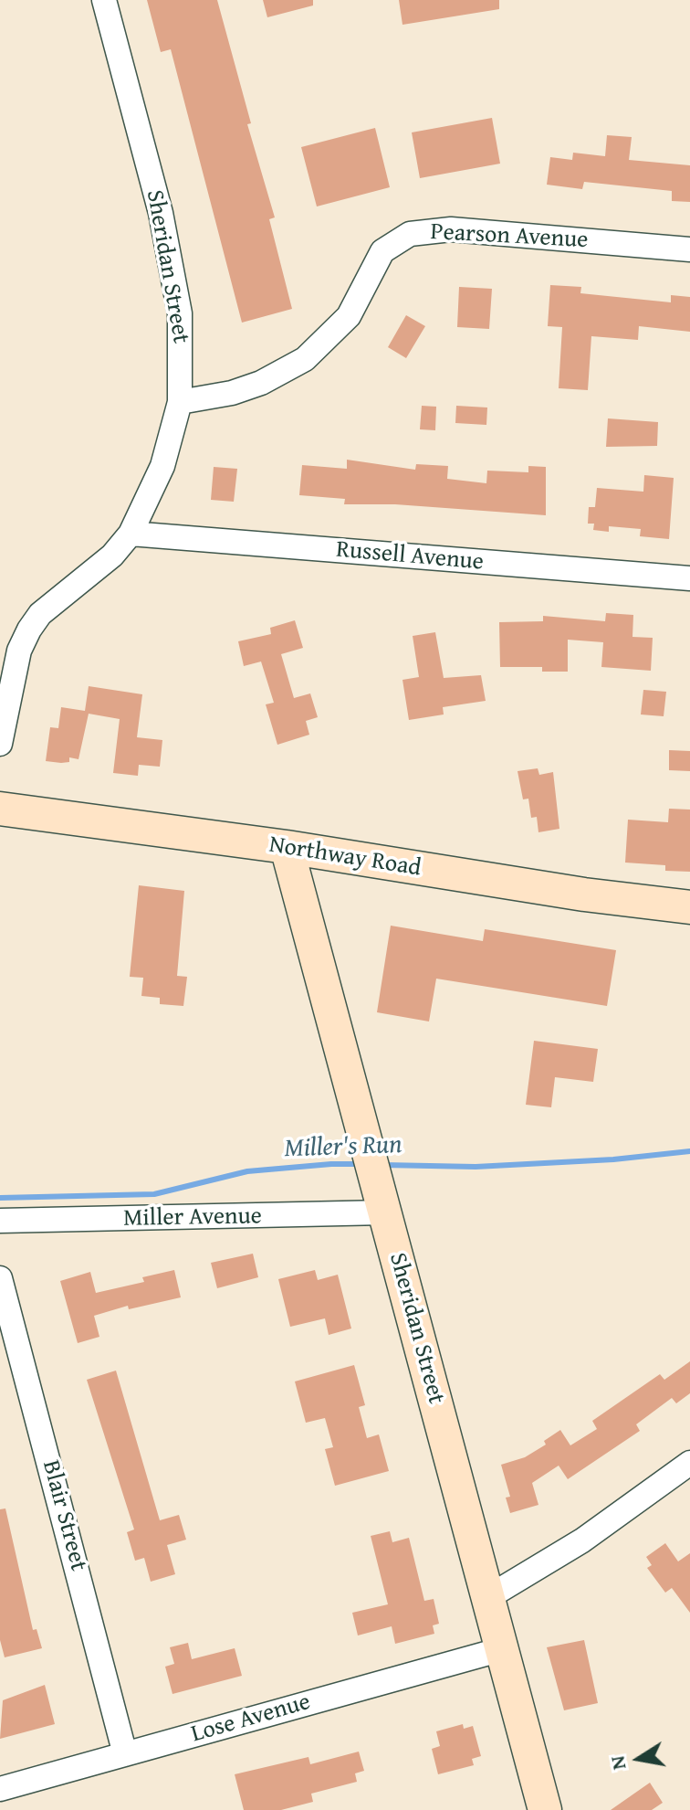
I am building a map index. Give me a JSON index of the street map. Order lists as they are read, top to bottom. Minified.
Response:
{"streets":{"street":["Pearson Avenue","Sheridan Street","Russell Avenue","Northway Road","Miller Avenue","Blair Street","Lose Avenue"]},"crossings":[["Pearson Avenue","Sheridan Street"],["Sheridan Street","Russell Avenue"],["Sheridan Street","Northway Road"],["Sheridan Street","Miller Avenue"],["Sheridan Street","Lose Avenue"],["Blair Street","Lose Avenue"]],"water":["Miller's Run"],"north":"left"}
